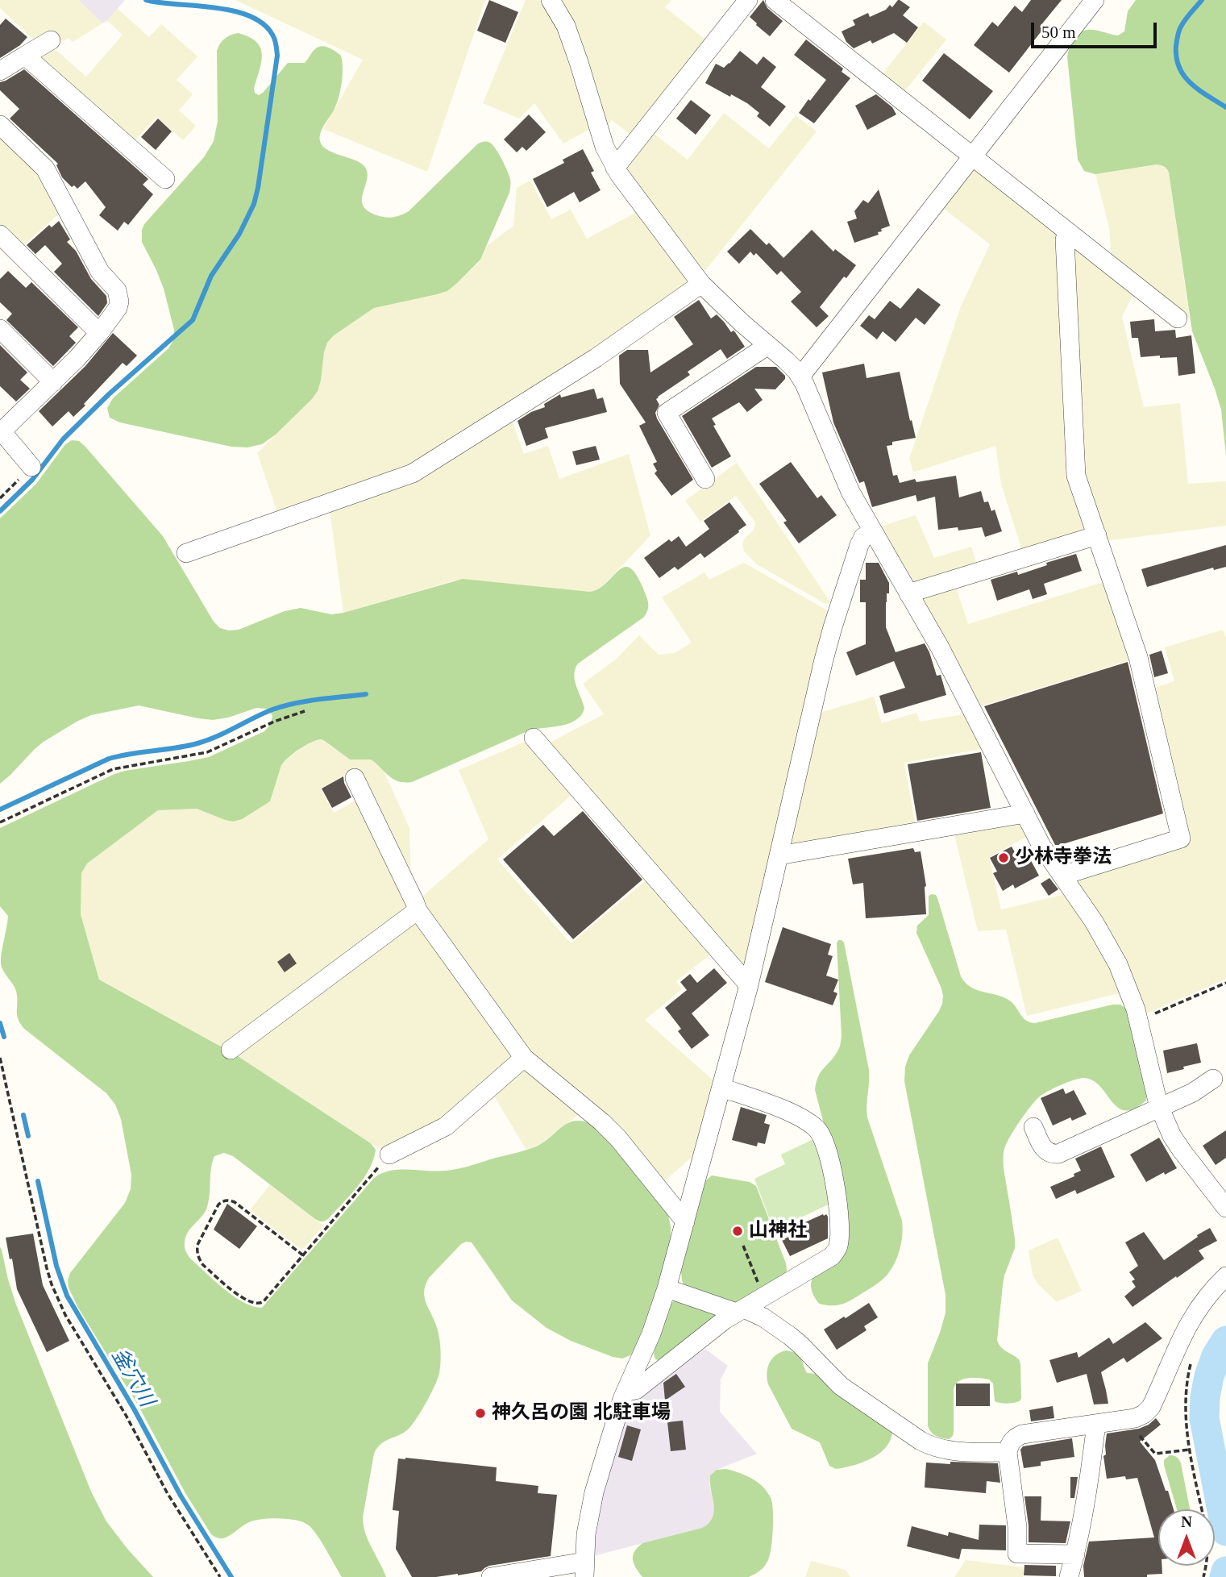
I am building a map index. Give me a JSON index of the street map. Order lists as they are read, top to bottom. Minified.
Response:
{"water":["釜穴川"],"places":["少林寺拳法","山神社","神久呂の園 北駐車場"],"scale_bar":"50 m","north":"top"}
